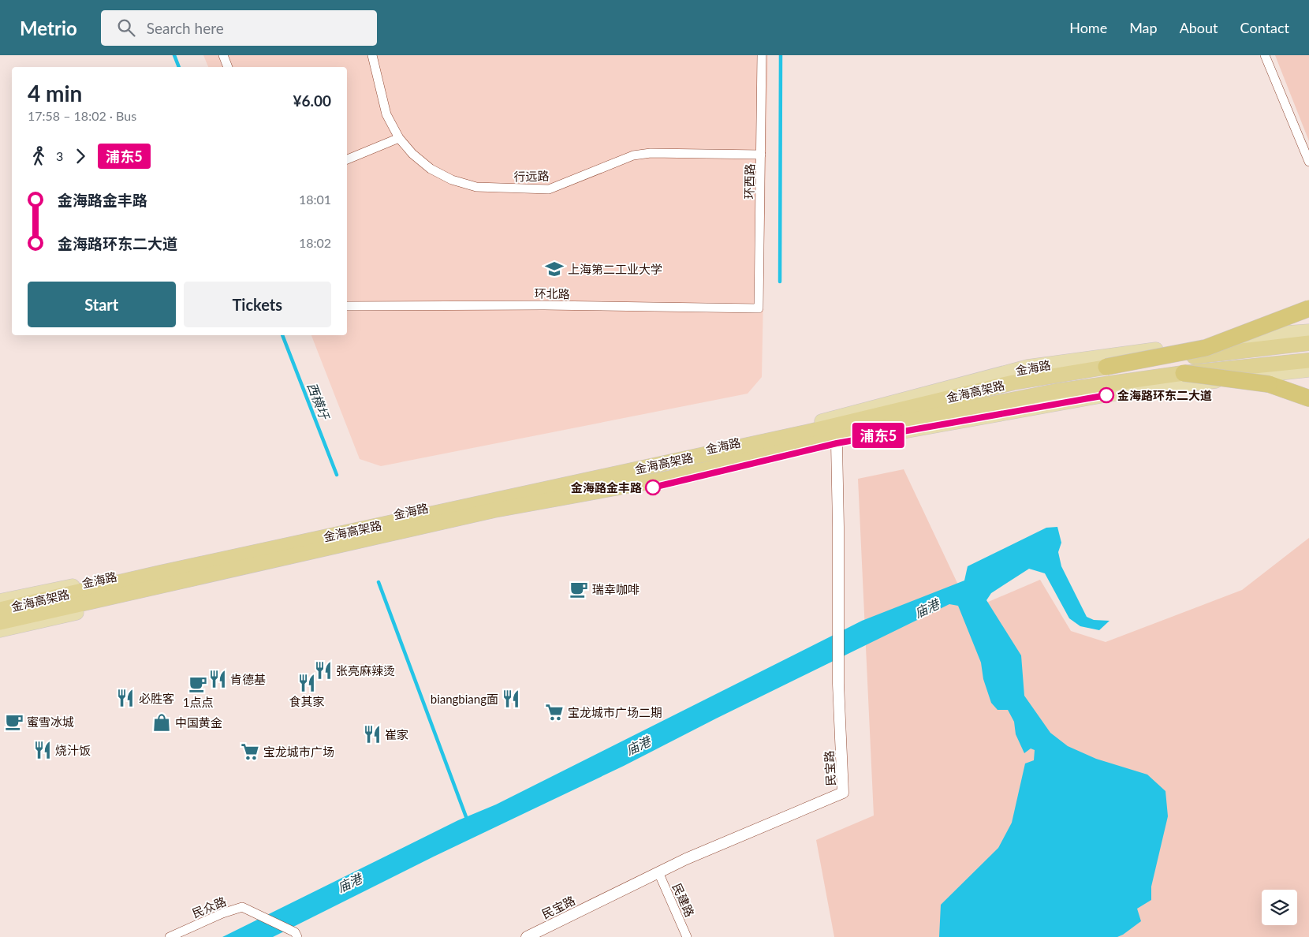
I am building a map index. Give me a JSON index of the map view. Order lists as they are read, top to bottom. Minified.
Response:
{"streets":{"highway":["金海高架路"],"main road":["金海路"],"street":["行远路","环西路","环北路","民宝路","民建路","民众路"]},"crossings":[["行远路","环西路"],["环西路","环北路"],["金海路","民宝路"],["民宝路","民建路"]],"water":["西横圩","庙港"],"places":{"school or university":["上海第二工业大学"],"other":["金海路环东二大道","金海路金丰路"],"cafe":["瑞幸咖啡","1点点","蜜雪冰城"],"restaurant":["张亮麻辣烫","肯德基","食其家","必胜客","biangbiang面","崔家","烧汁饭"],"supermarket":["宝龙城市广场二期","宝龙城市广场"],"shop":["中国黄金"]},"lines":["bus line 浦东5"],"page":{"header":"Metrio","search":"Search here","nav":["Home","Map","About","Contact"],"on_map":"浦东5","heading":["4 min","17:58 – 18:02 · Bus","¥6.00"],"legs":["3","浦东5"],"list":[{"name":"金海路金丰路","value":"18:01"},{"name":"金海路环东二大道","value":"18:02"}],"buttons":["Start","Tickets"]}}
